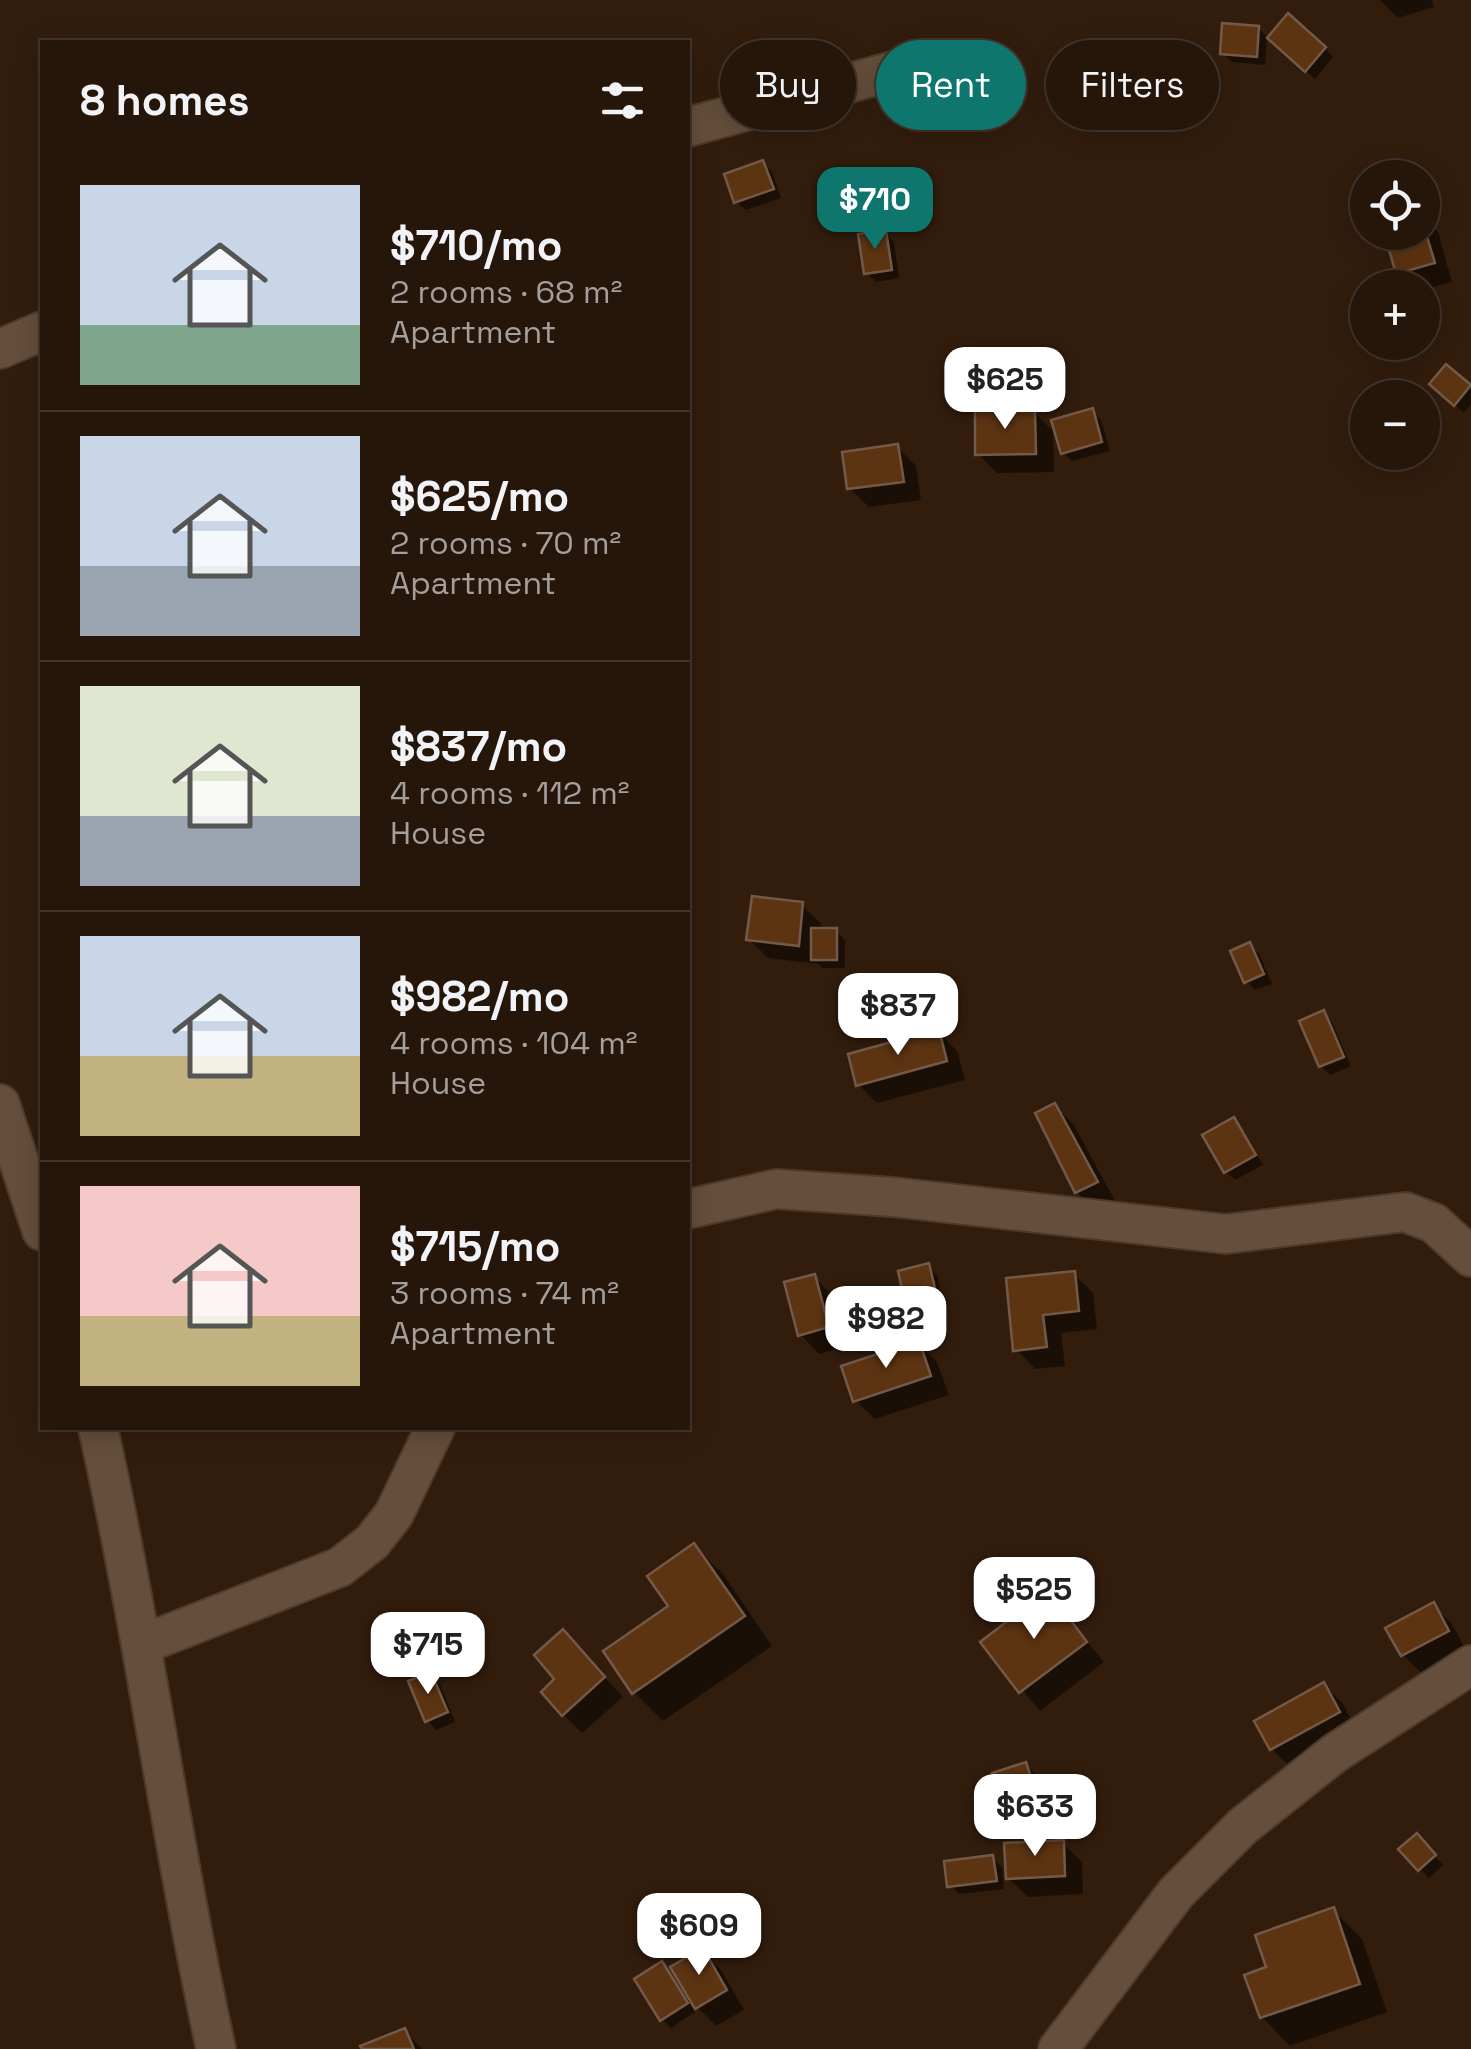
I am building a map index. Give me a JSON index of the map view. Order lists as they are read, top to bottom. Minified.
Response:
{"page":{"chip":["Buy","Rent","Filters"],"heading":"8 homes","map_buttons":["+","−"],"list":[{"name":"$710/mo","note":"2 rooms · 68 m² · Apartment"},{"name":"$625/mo","note":"2 rooms · 70 m² · Apartment"},{"name":"$837/mo","note":"4 rooms · 112 m² · House"},{"name":"$982/mo","note":"4 rooms · 104 m² · House"},{"name":"$715/mo","note":"3 rooms · 74 m² · Apartment"}],"price":["$710","$625","$837","$982","$525","$715","$633","$609"]}}
